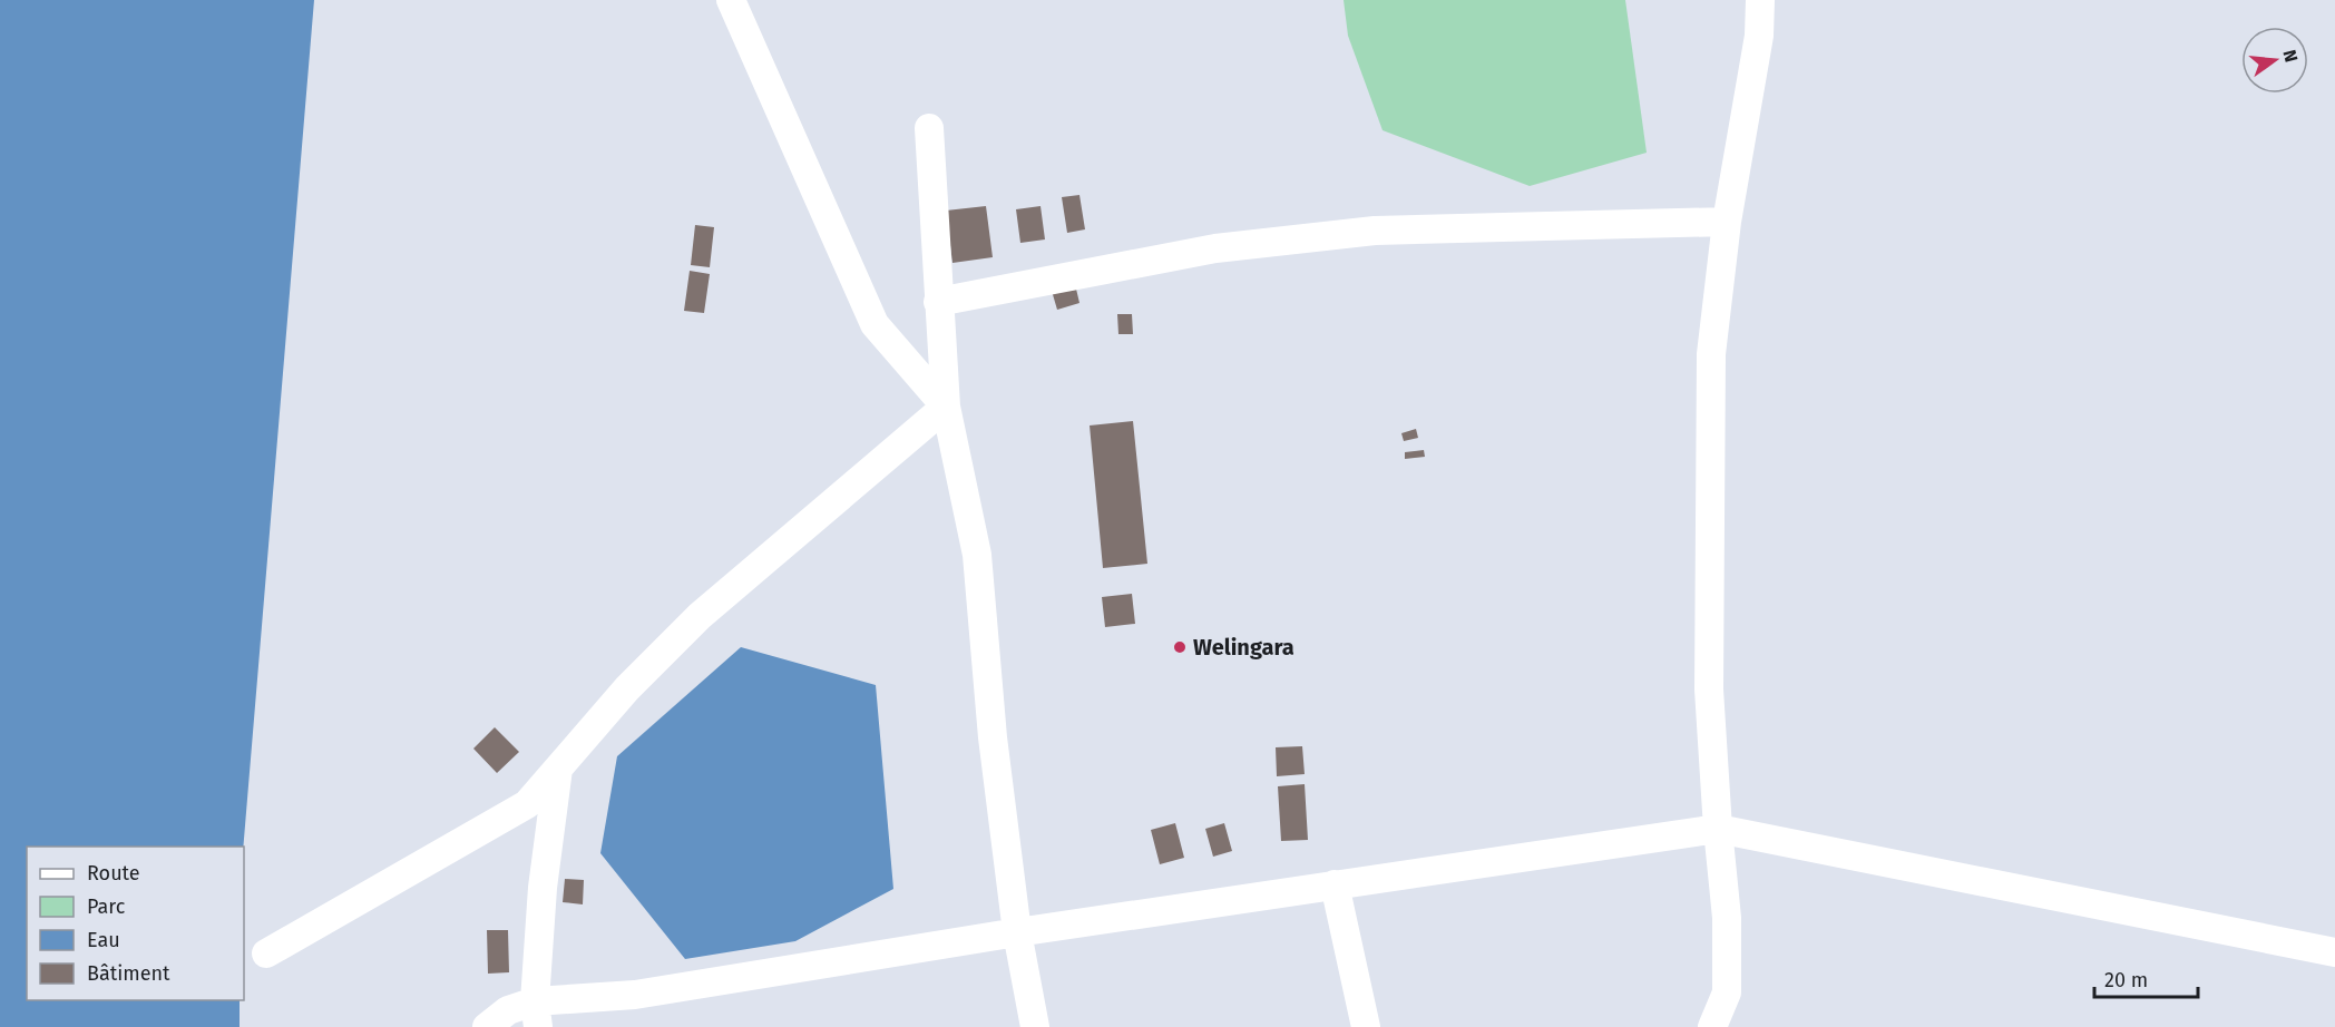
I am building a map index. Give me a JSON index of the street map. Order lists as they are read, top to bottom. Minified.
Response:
{"places":["Welingara"],"legend":["Route","Parc","Eau","Bâtiment"],"scale_bar":"20 m","north":"right"}
